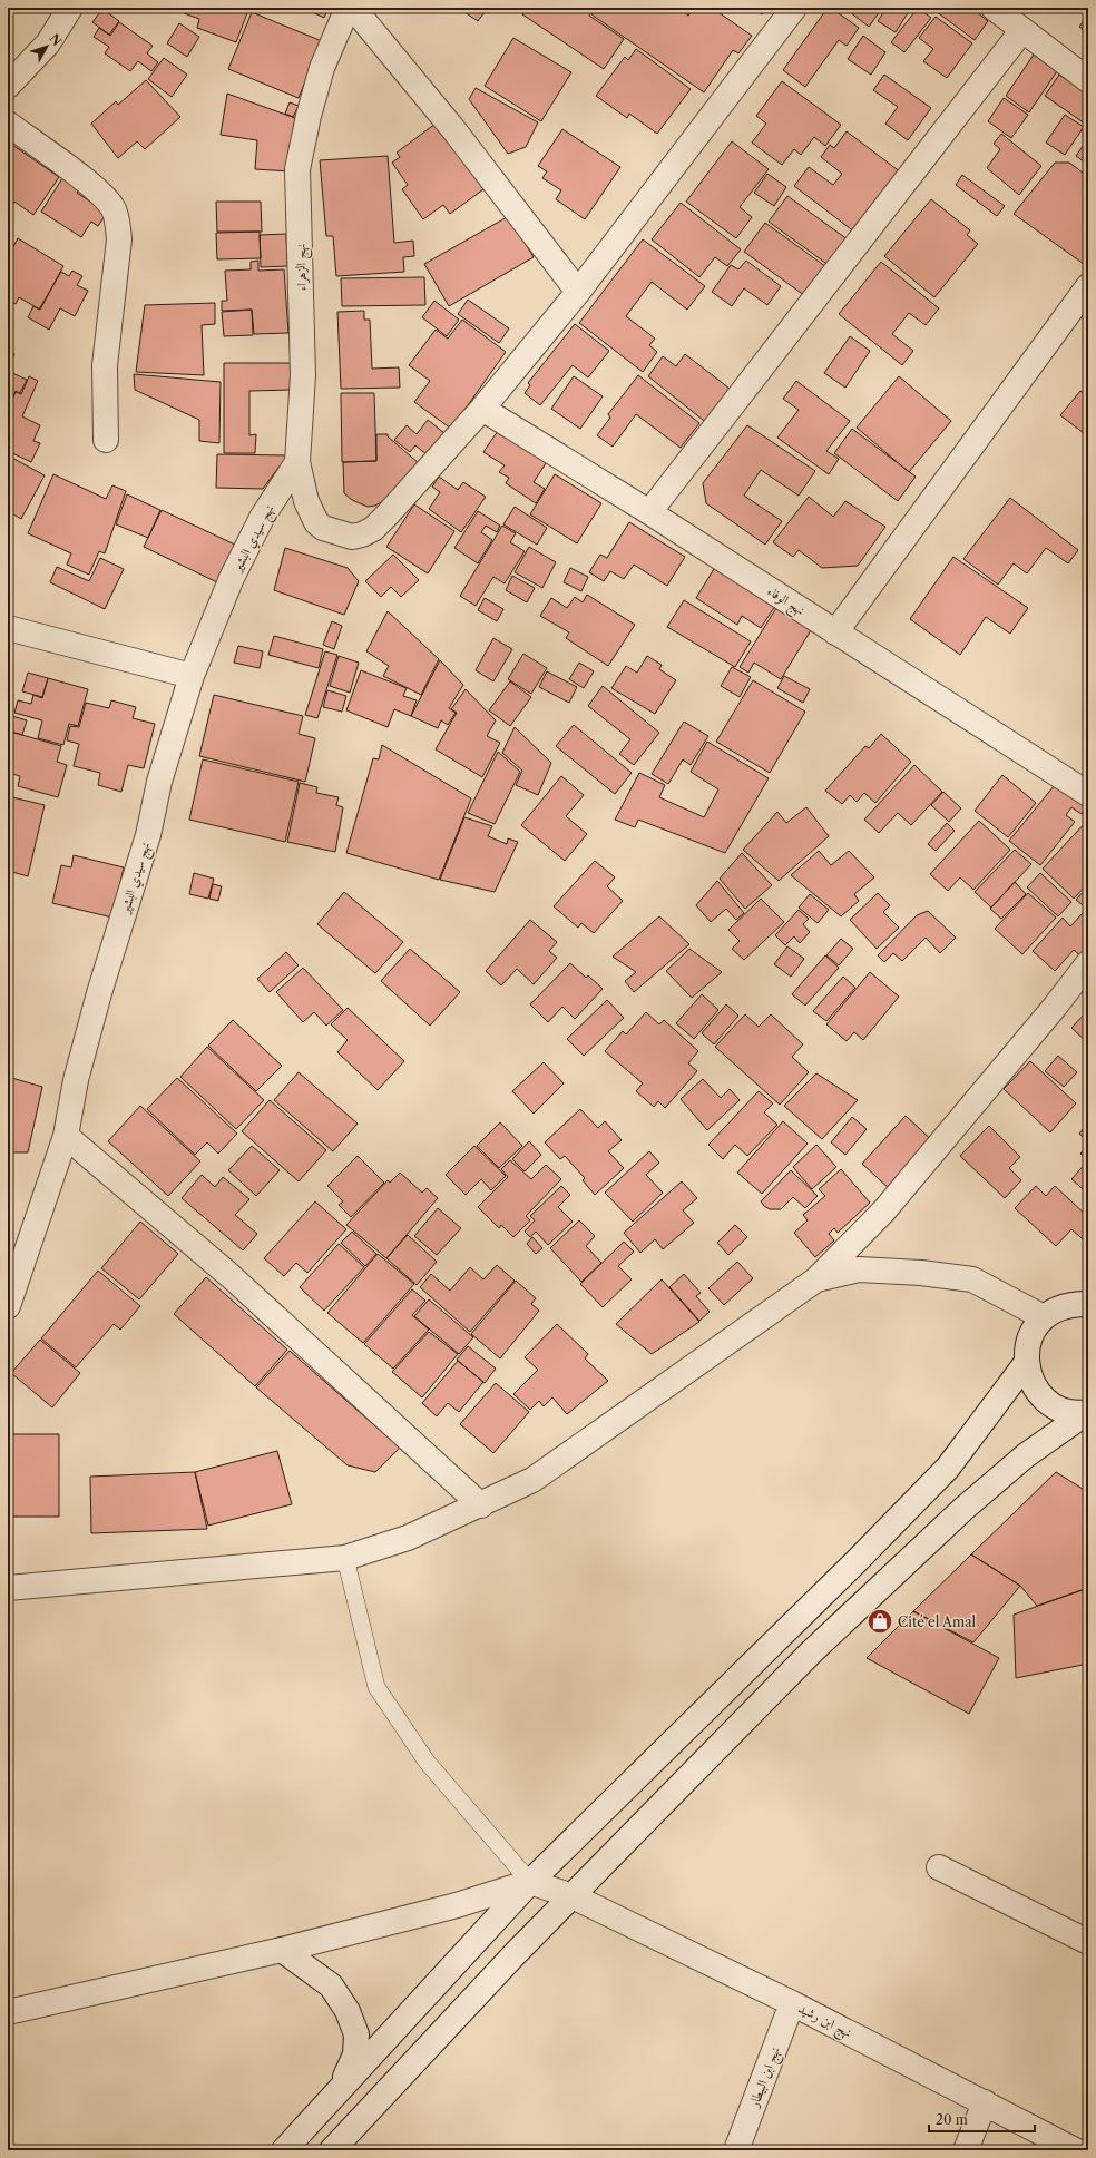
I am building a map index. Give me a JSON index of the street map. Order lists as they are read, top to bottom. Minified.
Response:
{"streets":{"street":["نهج الزهراء","نهج سيدي البشير","نهج الوفاء","نهج ابن رشيد","نهج ابن البيطار"]},"crossings":[["نهج الزهراء","نهج سيدي البشير"],["نهج الزهراء","نهج الوفاء"],["نهج ابن رشيد","نهج ابن البيطار"]],"places":{"shop":["Cité el Amal"]},"scale_bar":"20 m","north":"top right"}
